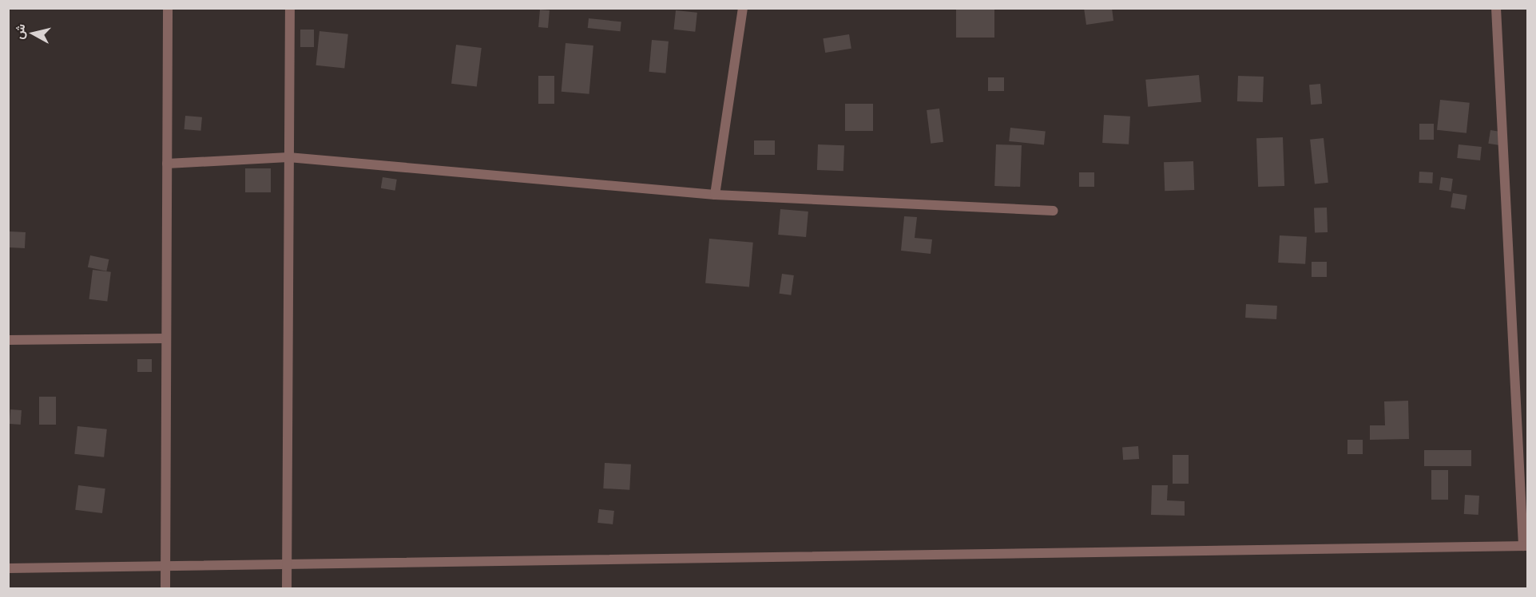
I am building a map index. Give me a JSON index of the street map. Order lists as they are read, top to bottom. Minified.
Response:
{"north":"left"}
